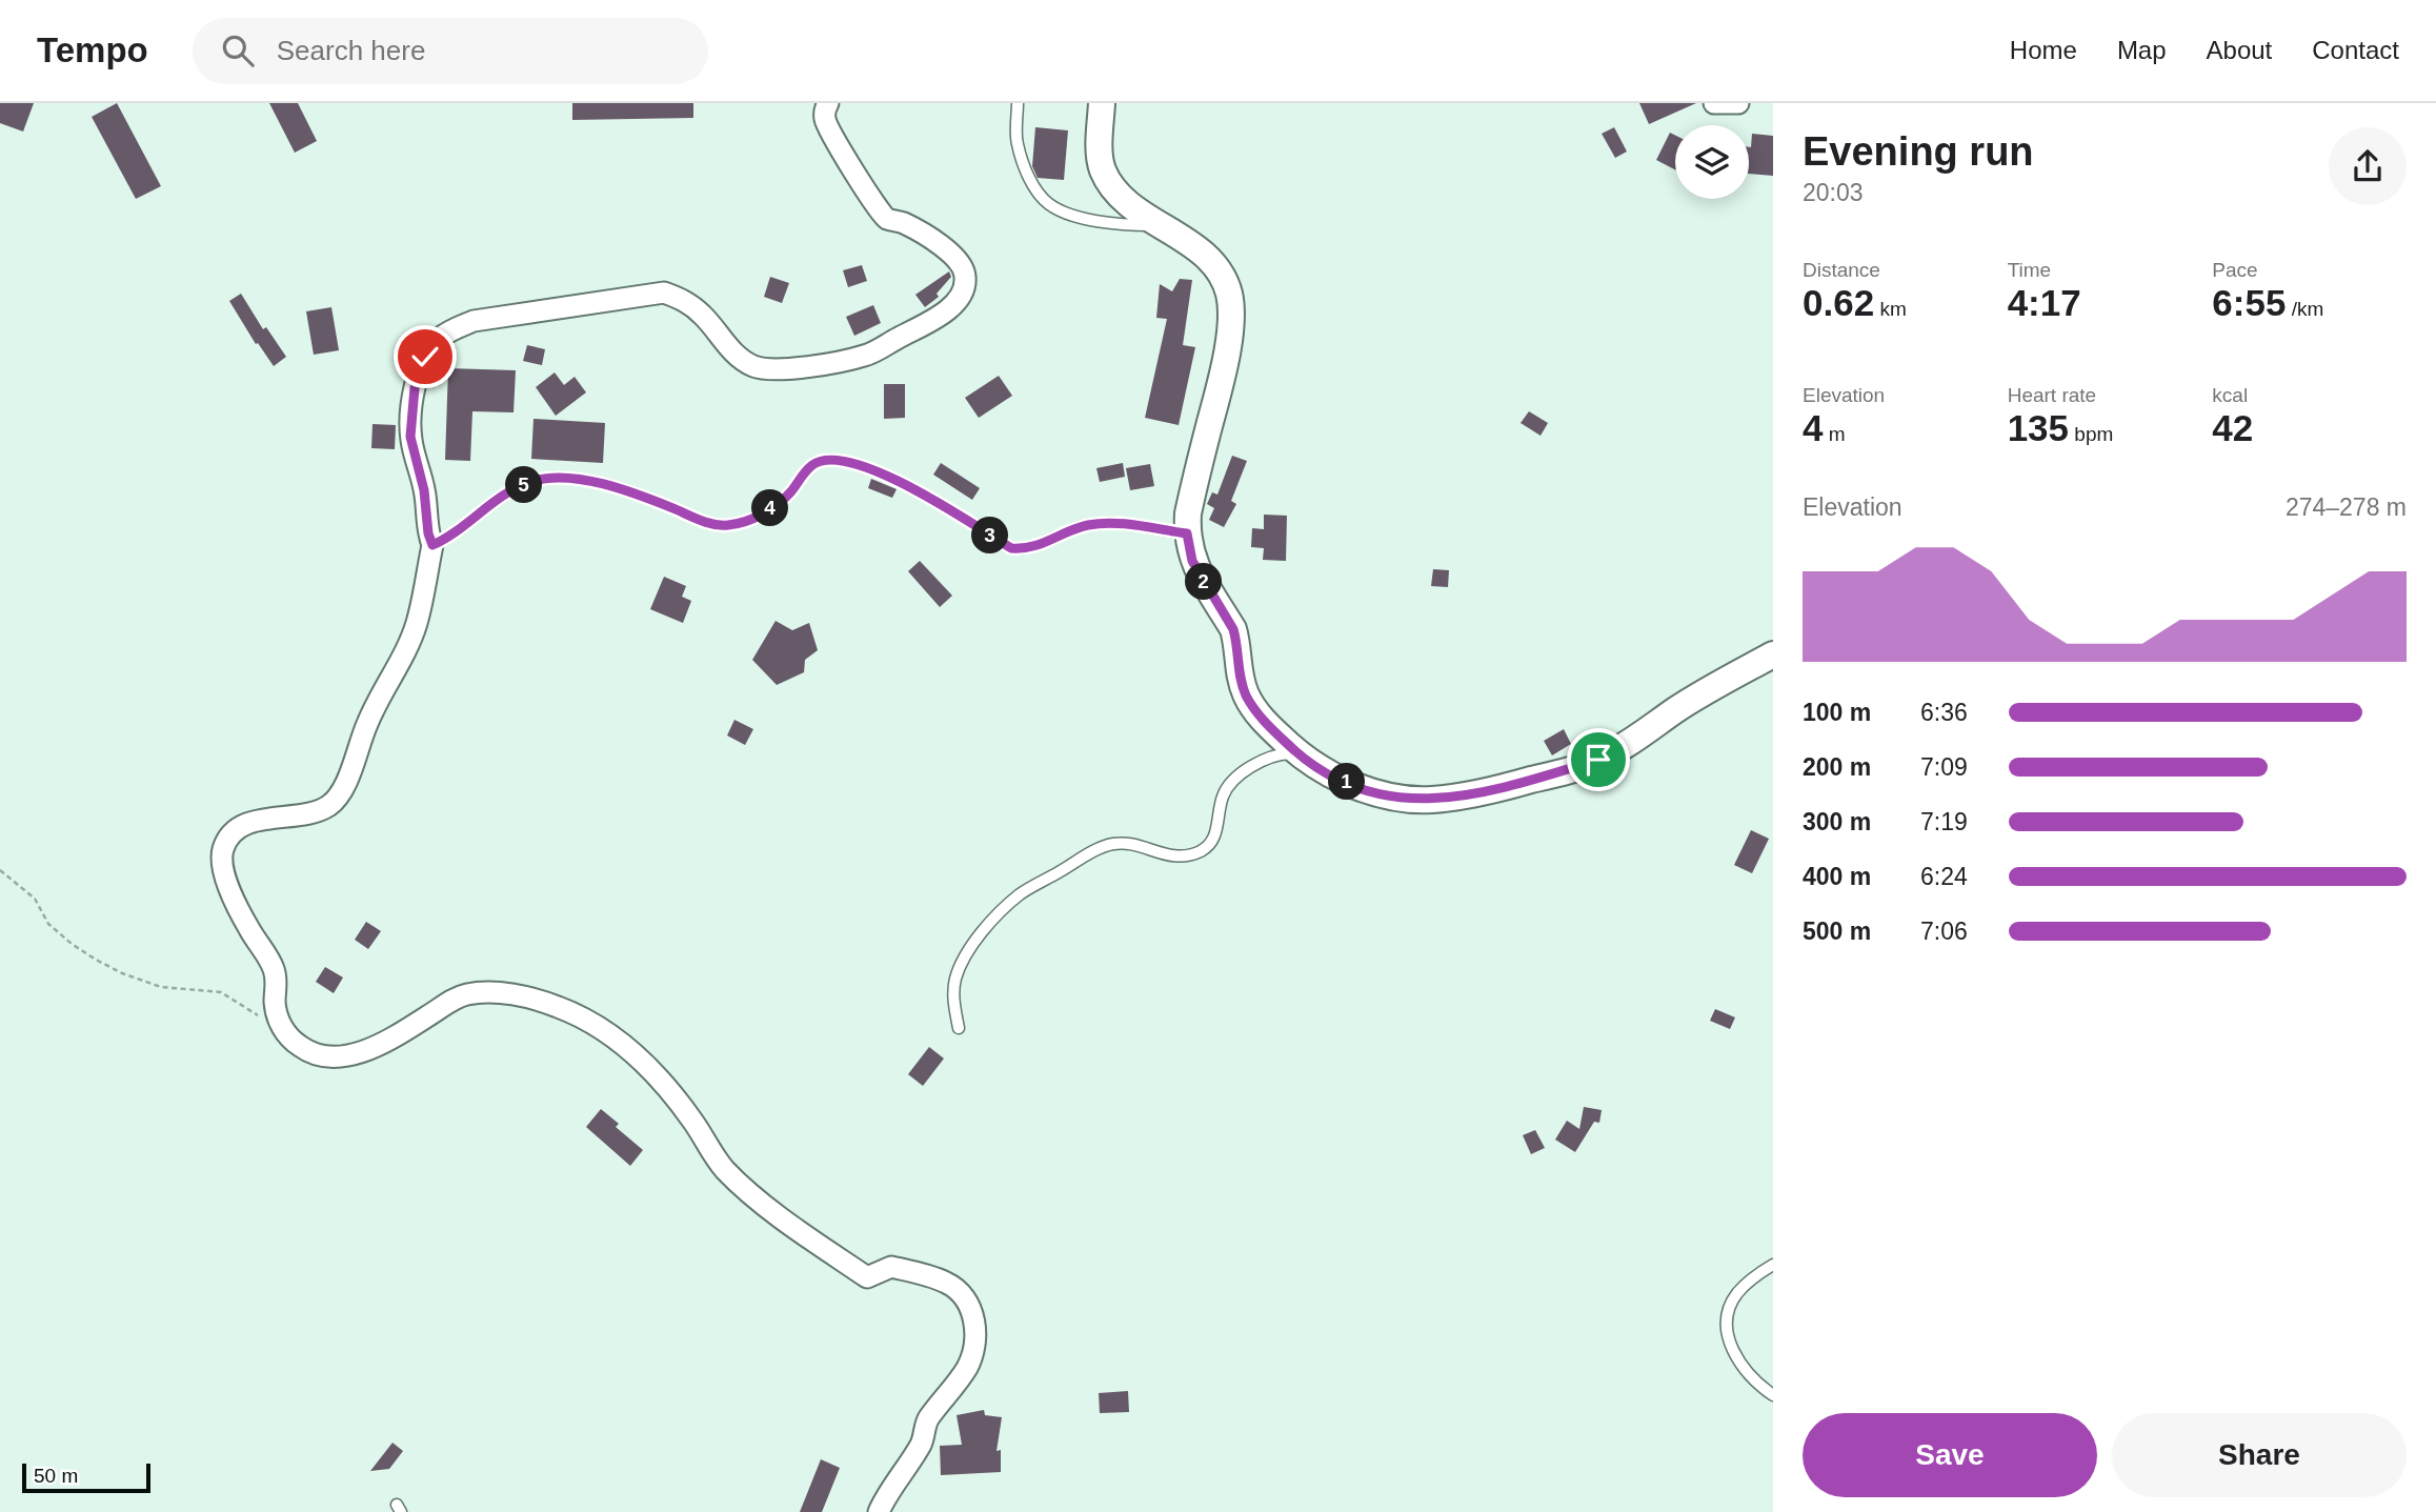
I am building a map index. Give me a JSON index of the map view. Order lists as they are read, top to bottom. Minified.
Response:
{"scale_bar":"50 m","page":{"header":"Tempo","search":"Search here","nav":["Home","Map","About","Contact"],"heading":["Evening run","20:03"],"stats":[["Distance","0.62 km"],["Time","4:17"],["Pace","6:55 /km"],["Elevation","4 m"],["Heart rate","135 bpm"],["kcal","42"]],"pins":["5","4","3","2","1"],"chart":["Elevation","274–278 m"],"list":[{"name":"100 m","note":"6:36"},{"name":"200 m","note":"7:09"},{"name":"300 m","note":"7:19"},{"name":"400 m","note":"6:24"},{"name":"500 m","note":"7:06"}],"buttons":["Save","Share"],"scale":"50 m"}}
